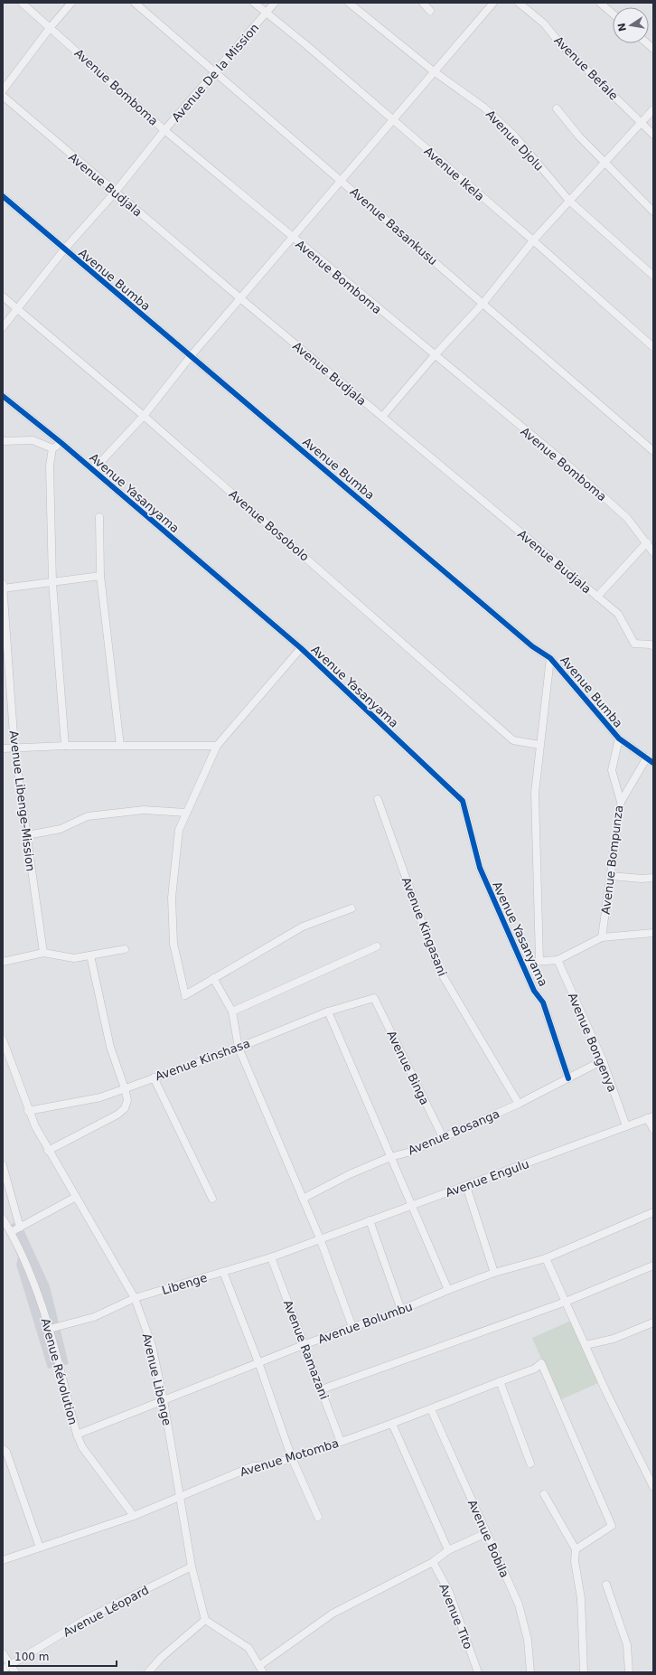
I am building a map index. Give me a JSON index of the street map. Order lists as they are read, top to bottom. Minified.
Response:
{"streets":{"street":["Avenue Befale","Avenue De la Mission","Avenue Bomboma","Avenue Djolu","Avenue Ikela","Avenue Budjala","Avenue Basankusu","Avenue Bumba","Avenue Yasanyama","Avenue Bosobolo","Avenue Libenge-Mission","Avenue Bompunza","Avenue Kingasani","Avenue Bongenya","Avenue Kinshasa","Avenue Binga","Avenue Bosanga","Avenue Engulu","Libenge","Avenue Bolumbu","Avenue Ramazani","Avenue Révolution","Avenue Libenge","Avenue Motomba","Avenue Bobila","Avenue Léopard","Avenue Tito"]},"crossings":[["Avenue De la Mission","Avenue Bomboma"],["Avenue De la Mission","Avenue Ikela"],["Avenue De la Mission","Avenue Budjala"],["Avenue De la Mission","Avenue Basankusu"],["Avenue De la Mission","Avenue Bumba"],["Avenue De la Mission","Avenue Bosobolo"],["Avenue Bumba","Avenue Bompunza"],["Avenue Yasanyama","Avenue Bosanga"],["Avenue Kingasani","Avenue Bosanga"],["Avenue Bongenya","Avenue Bosanga"],["Avenue Bongenya","Avenue Engulu"],["Avenue Kinshasa","Avenue Binga"],["Avenue Kinshasa","Avenue Libenge"],["Avenue Binga","Avenue Bosanga"],["Avenue Engulu","Libenge"],["Libenge","Avenue Ramazani"],["Libenge","Avenue Révolution"],["Libenge","Avenue Libenge"],["Avenue Bolumbu","Avenue Ramazani"],["Avenue Bolumbu","Avenue Révolution"],["Avenue Bolumbu","Avenue Libenge"],["Avenue Ramazani","Avenue Motomba"],["Avenue Révolution","Avenue Motomba"],["Avenue Libenge","Avenue Motomba"],["Avenue Libenge","Avenue Léopard"],["Avenue Motomba","Avenue Bobila"]],"scale_bar":"100 m","north":"left"}
